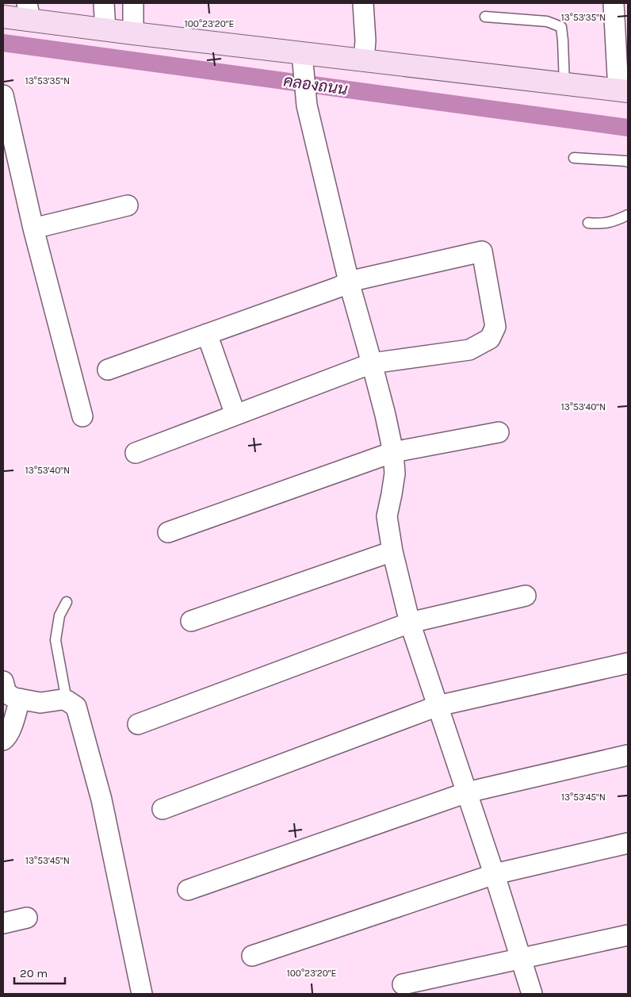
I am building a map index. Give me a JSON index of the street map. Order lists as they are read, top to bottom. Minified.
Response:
{"water":["คลองถนน"],"scale_bar":"20 m","coordinates":["13°53'35\"N","100°23'20\"E","13°53'40\"N","13°53'45\"N"]}
